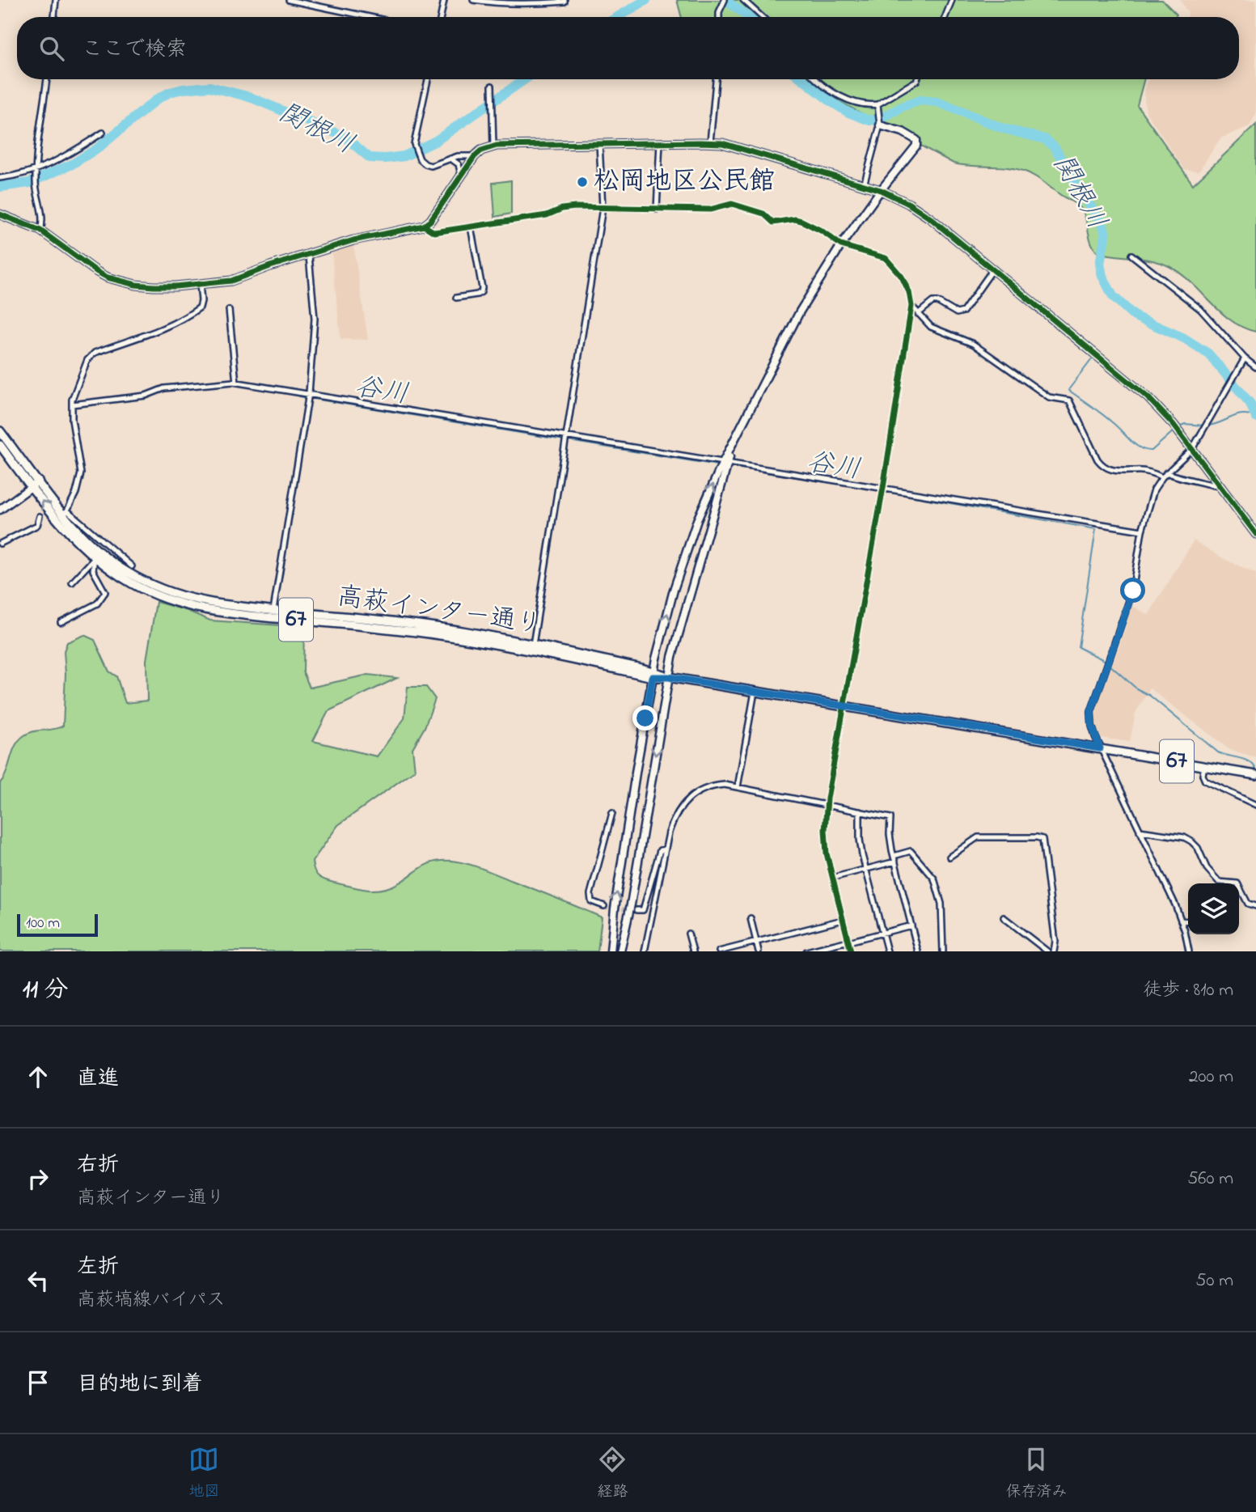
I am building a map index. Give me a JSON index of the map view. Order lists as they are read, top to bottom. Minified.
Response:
{"streets":{"main road":["高萩インター通り","67"]},"water":["関根川","谷川"],"places":["松岡地区公民館"],"scale_bar":"100 m","page":{"search":"ここで検索","scale":"100 m","heading":["11 分","徒歩 · 810 m"],"list":[["直進","200 m"],["右折","高萩インター通り","560 m"],["左折","高萩塙線バイパス","50 m"],"目的地に到着"],"nav":["地図","経路","保存済み"]}}
